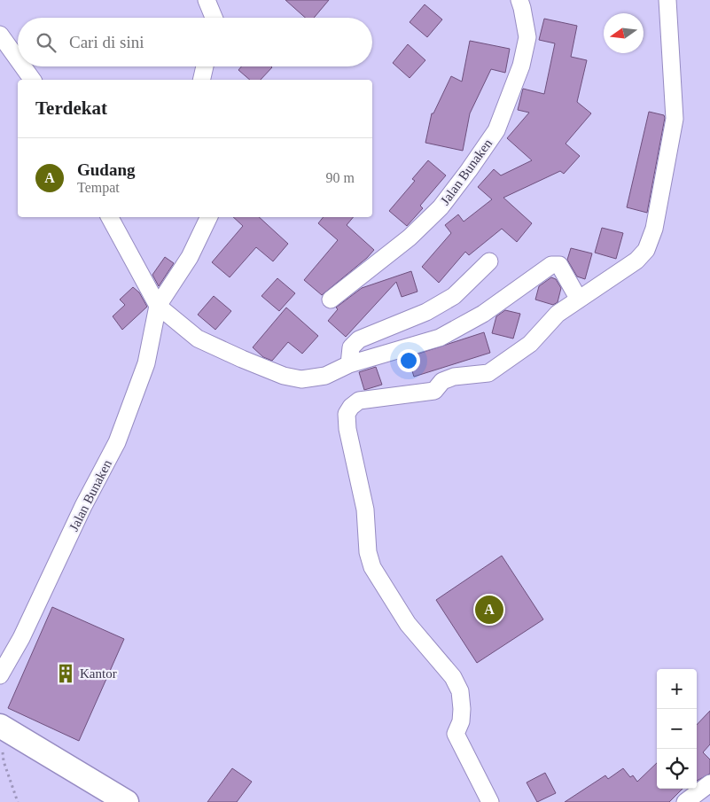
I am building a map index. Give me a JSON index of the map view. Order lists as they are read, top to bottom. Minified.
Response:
{"streets":{"street":["Jalan Bunaken"]},"places":{"building":["Kantor"]},"north":"left","page":{"search":"Cari di sini","heading":"Terdekat","list":[{"mark":"A","name":"Gudang","note":"Tempat","value":"90 m"}],"pins":"A","map_buttons":["+","−"]}}
